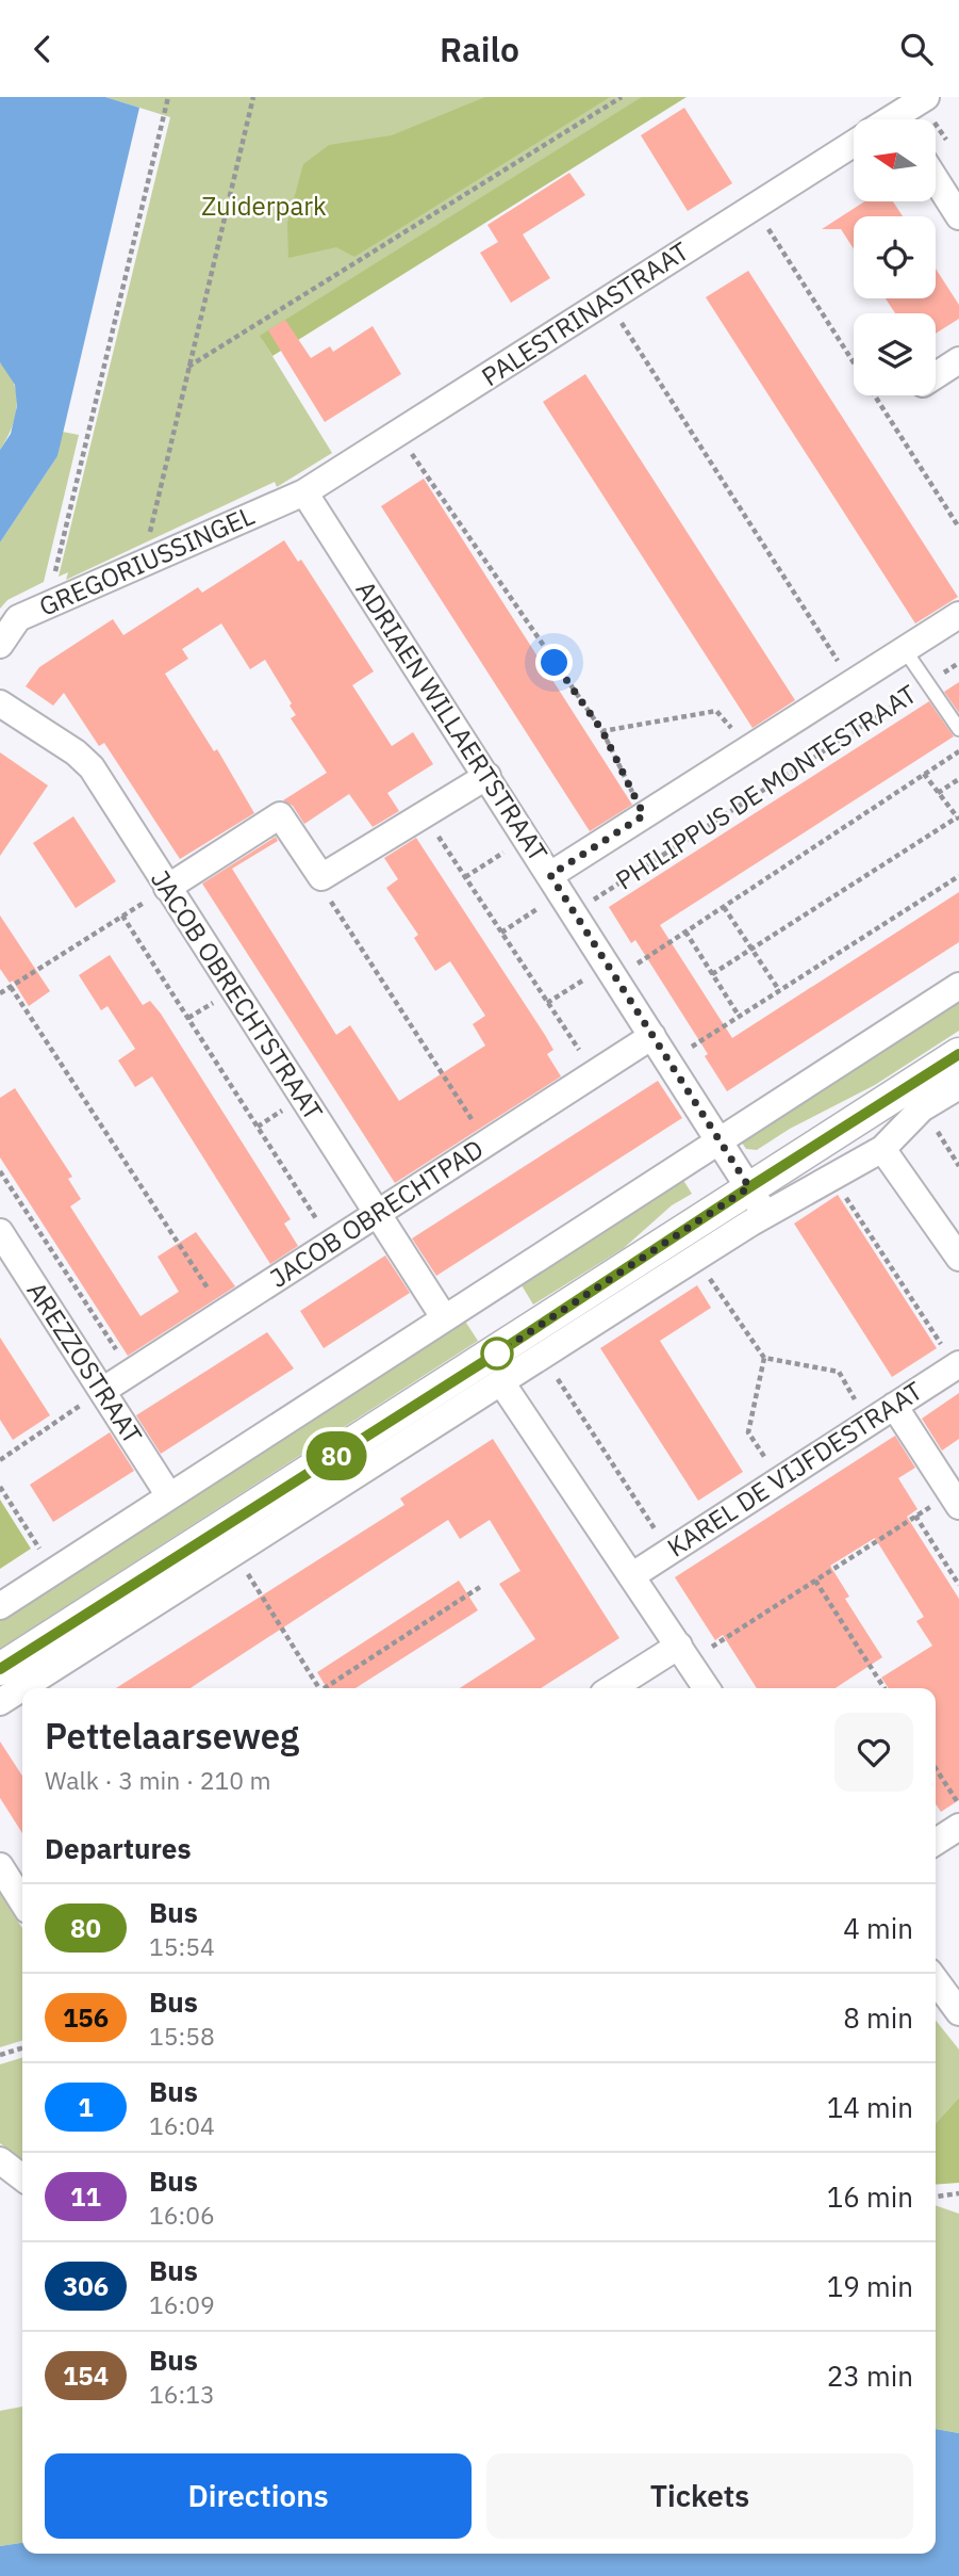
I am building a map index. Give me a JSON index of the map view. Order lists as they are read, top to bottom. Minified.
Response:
{"streets":{"street":["PALESTRINASTRAAT","GREGORIUSSINGEL","ADRIAEN WILLAERTSTRAAT","PHILIPPUS DE MONTESTRAAT","JACOB OBRECHTSTRAAT","JACOB OBRECHTPAD","AREZZOSTRAAT","KAREL DE VIJFDESTRAAT"]},"crossings":[["PALESTRINASTRAAT","GREGORIUSSINGEL"],["PALESTRINASTRAAT","ADRIAEN WILLAERTSTRAAT"],["GREGORIUSSINGEL","ADRIAEN WILLAERTSTRAAT"],["ADRIAEN WILLAERTSTRAAT","PHILIPPUS DE MONTESTRAAT"],["ADRIAEN WILLAERTSTRAAT","JACOB OBRECHTPAD"],["JACOB OBRECHTSTRAAT","JACOB OBRECHTPAD"],["JACOB OBRECHTPAD","AREZZOSTRAAT"]],"parks":["Zuiderpark"],"lines":["bus line 80"],"north":"left","page":{"header":"Railo","on_map":"80","heading":[["Pettelaarseweg","Walk · 3 min · 210 m"],"Departures"],"list":[{"mark":"80","name":"Bus","note":"15:54","value":"4 min"},{"mark":"156","name":"Bus","note":"15:58","value":"8 min"},{"mark":"1","name":"Bus","note":"16:04","value":"14 min"},{"mark":"11","name":"Bus","note":"16:06","value":"16 min"},{"mark":"306","name":"Bus","note":"16:09","value":"19 min"},{"mark":"154","name":"Bus","note":"16:13","value":"23 min"}],"buttons":["Directions","Tickets"]}}
